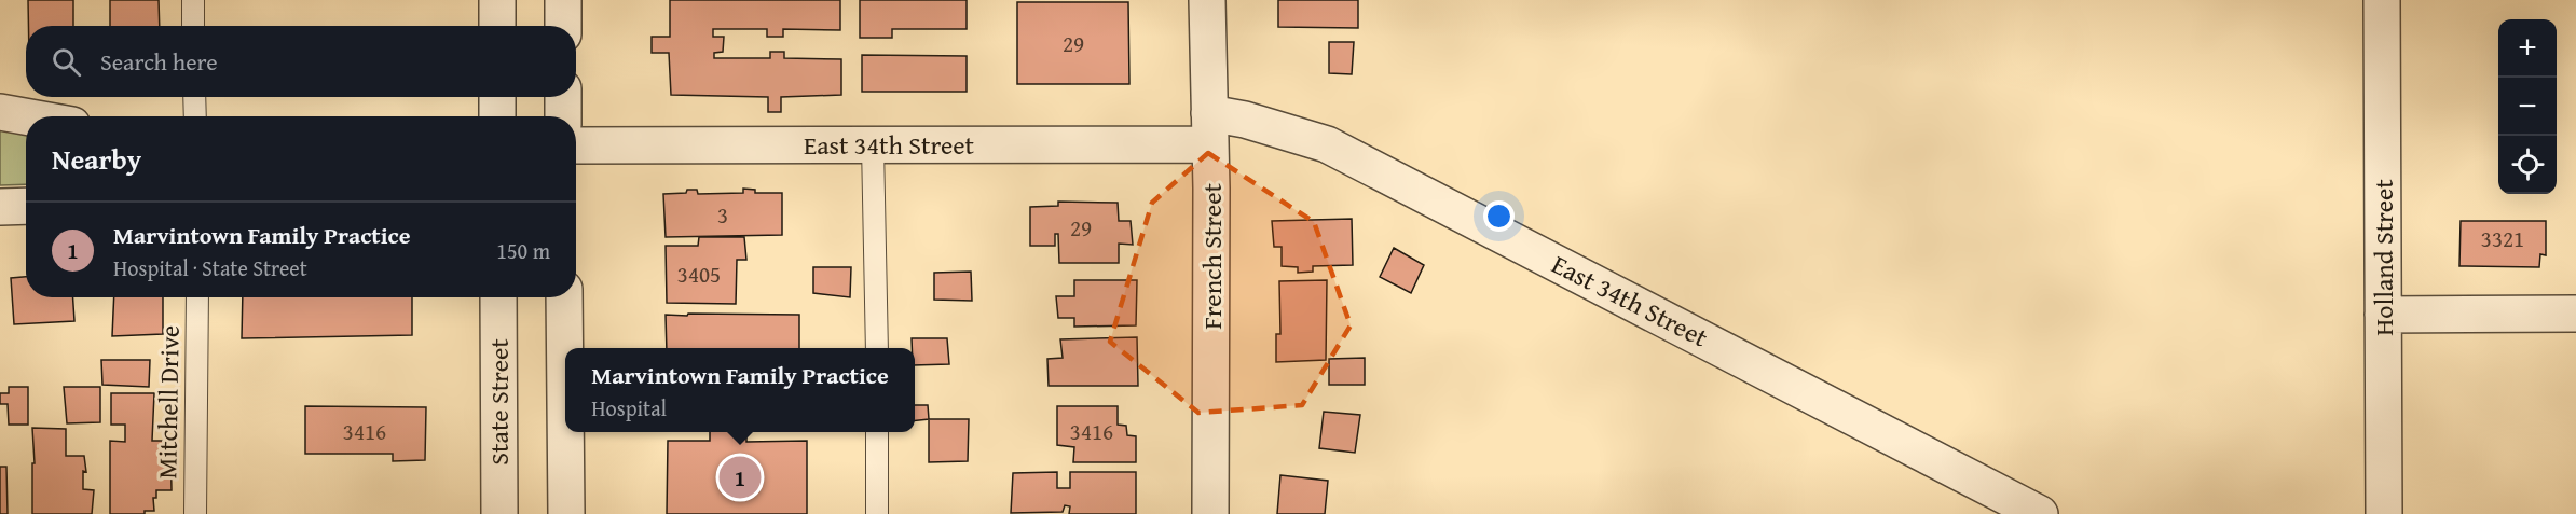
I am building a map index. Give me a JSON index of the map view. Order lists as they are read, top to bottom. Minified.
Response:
{"streets":{"street":["East 34th Street","French Street","Holland Street","State Street"],"lane":["Mitchell Drive"]},"crossings":[["East 34th Street","French Street"]],"house_numbers":["29","3","29","3321","3405","3416","3416"],"page":{"map_buttons":["+","−"],"search":"Search here","heading":"Nearby","list":[{"mark":"1","name":"Marvintown Family Practice","note":"Hospital · State Street","value":"150 m"}],"popup":["Marvintown Family Practice","Hospital"],"pins":"1"}}
